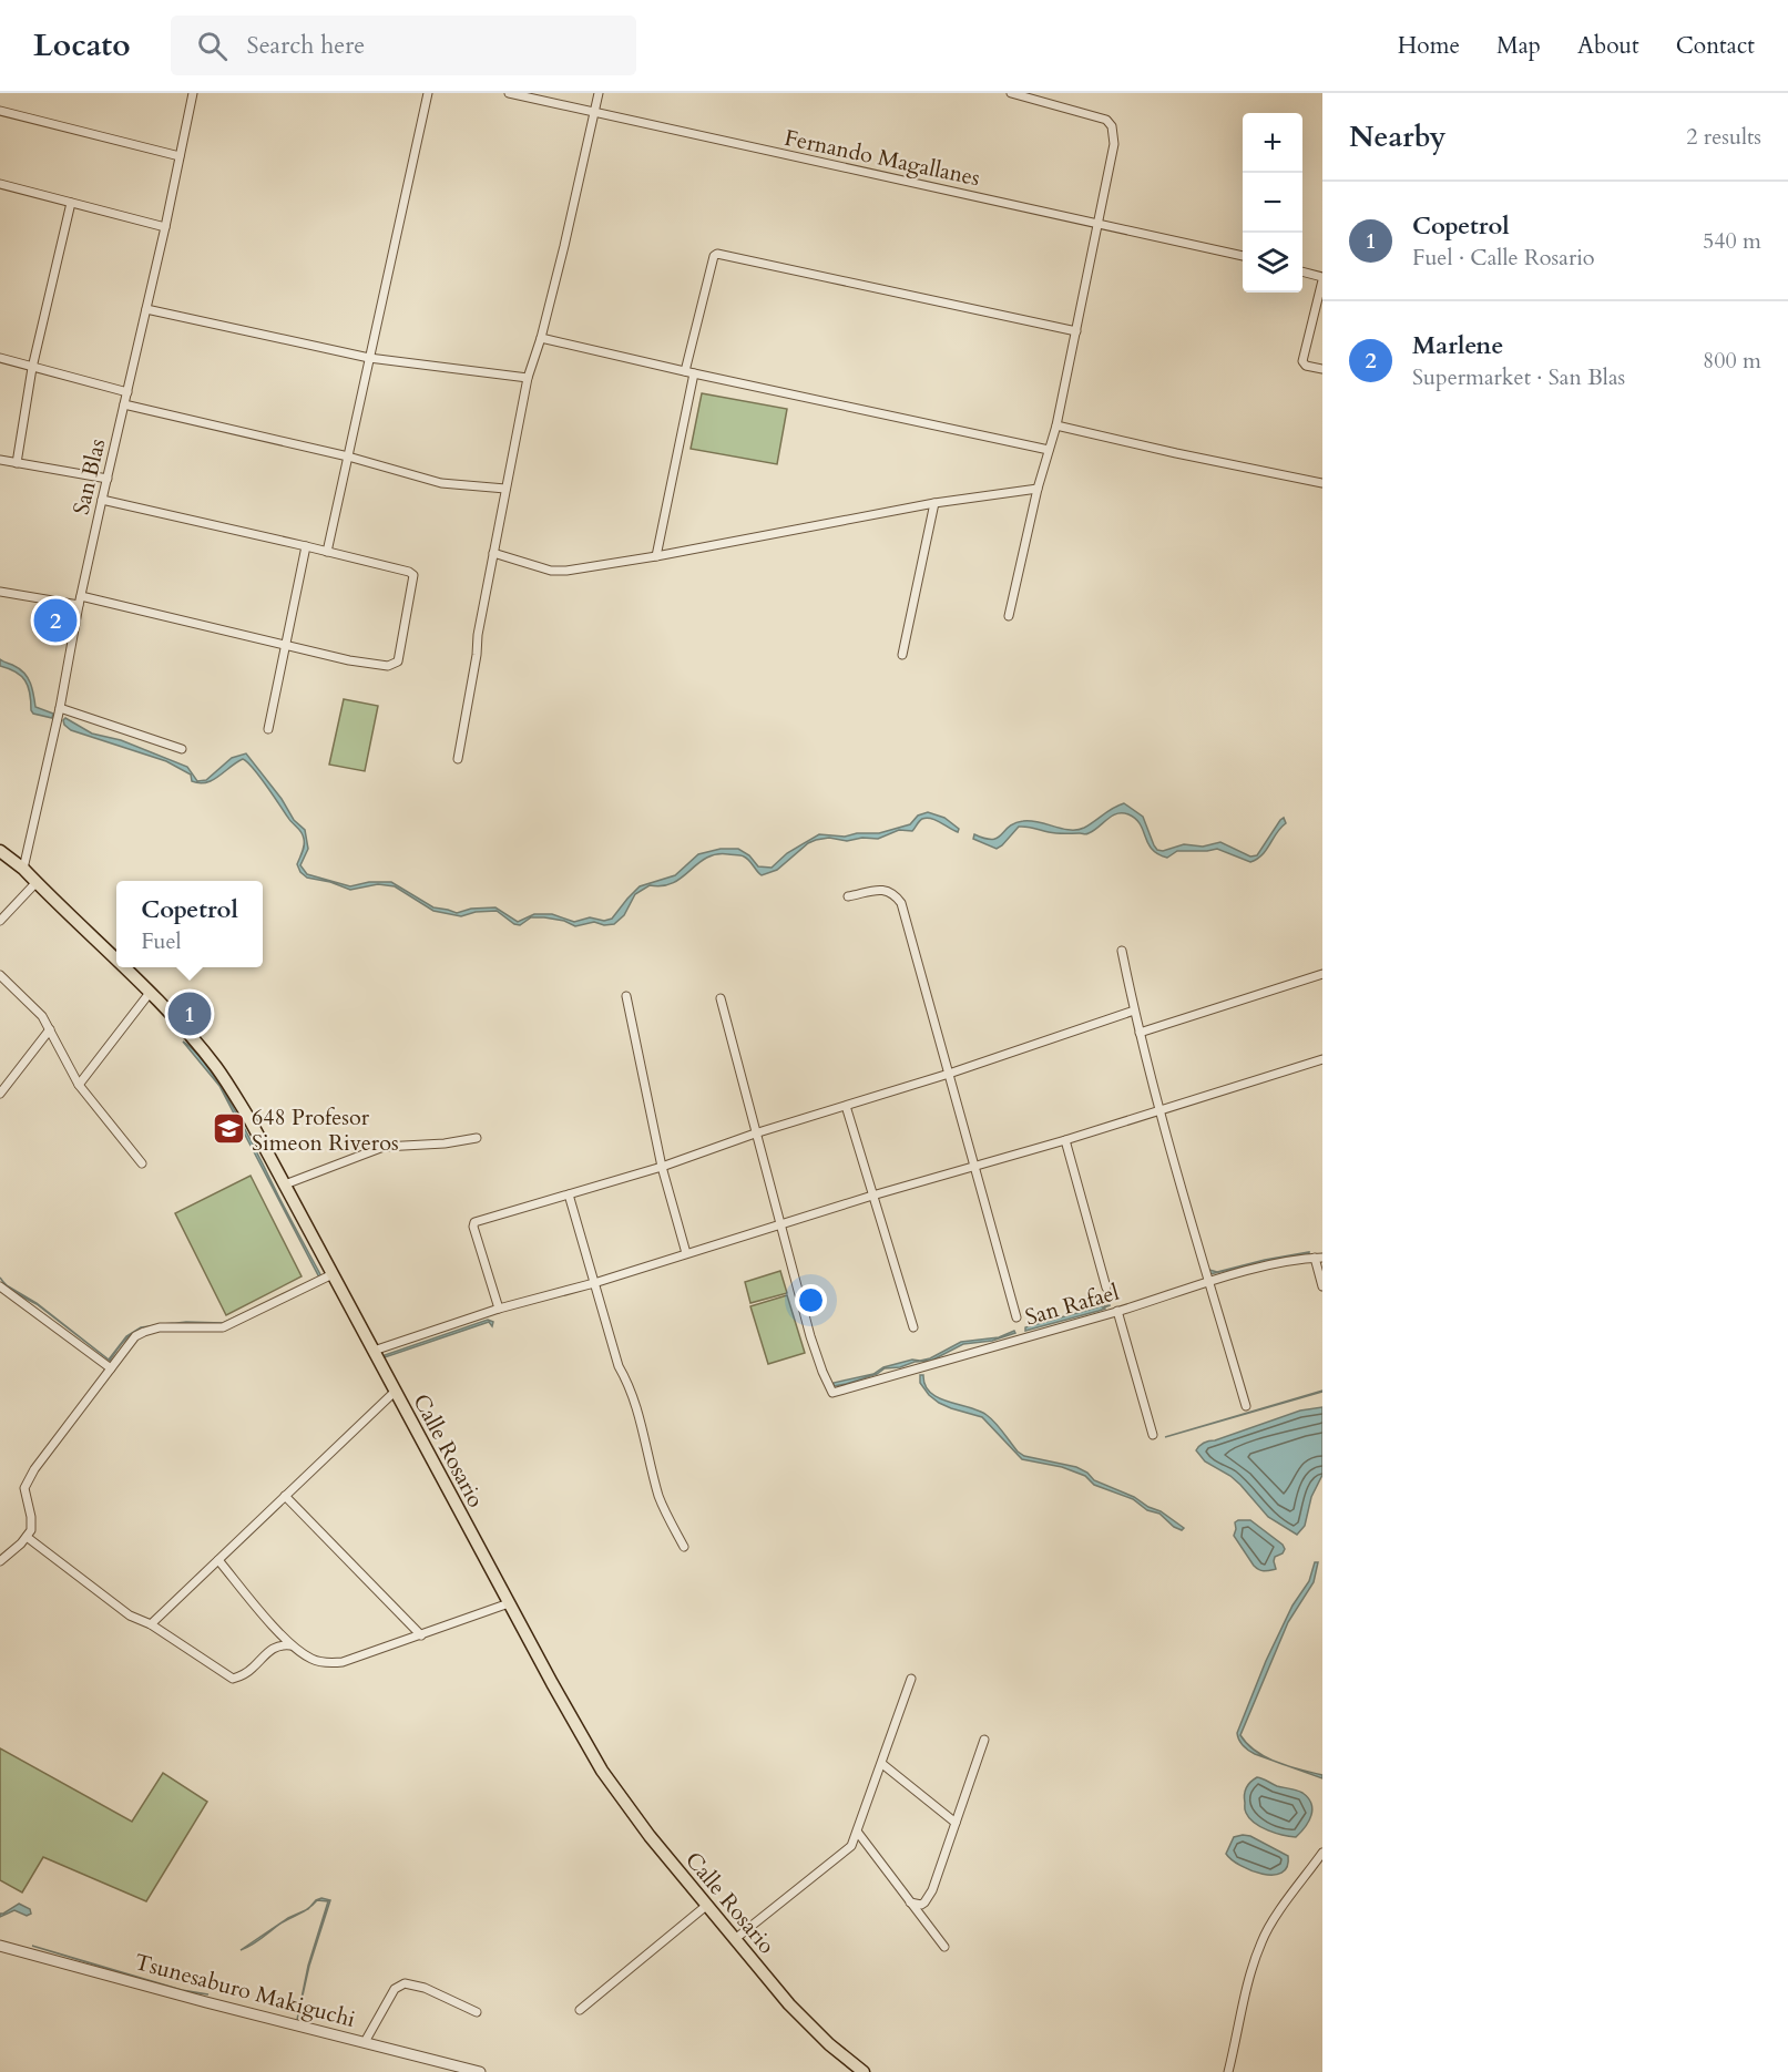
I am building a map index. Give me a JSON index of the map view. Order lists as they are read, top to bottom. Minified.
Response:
{"streets":{"main road":["Calle Rosario"],"street":["Fernando Magallanes","San Blas","San Rafael","Tsunesaburo Makiguchi"]},"crossings":[["San Blas","Calle Rosario"]],"places":{"school or university":["648 Profesor Simeon Riveros"]},"page":{"header":"Locato","search":"Search here","nav":["Home","Map","About","Contact"],"heading":["Nearby","2 results"],"map_buttons":["+","−"],"list":[{"mark":"1","name":"Copetrol","note":"Fuel · Calle Rosario","value":"540 m"},{"mark":"2","name":"Marlene","note":"Supermarket · San Blas","value":"800 m"}],"pins":["2","1"],"popup":["Copetrol","Fuel"]}}
